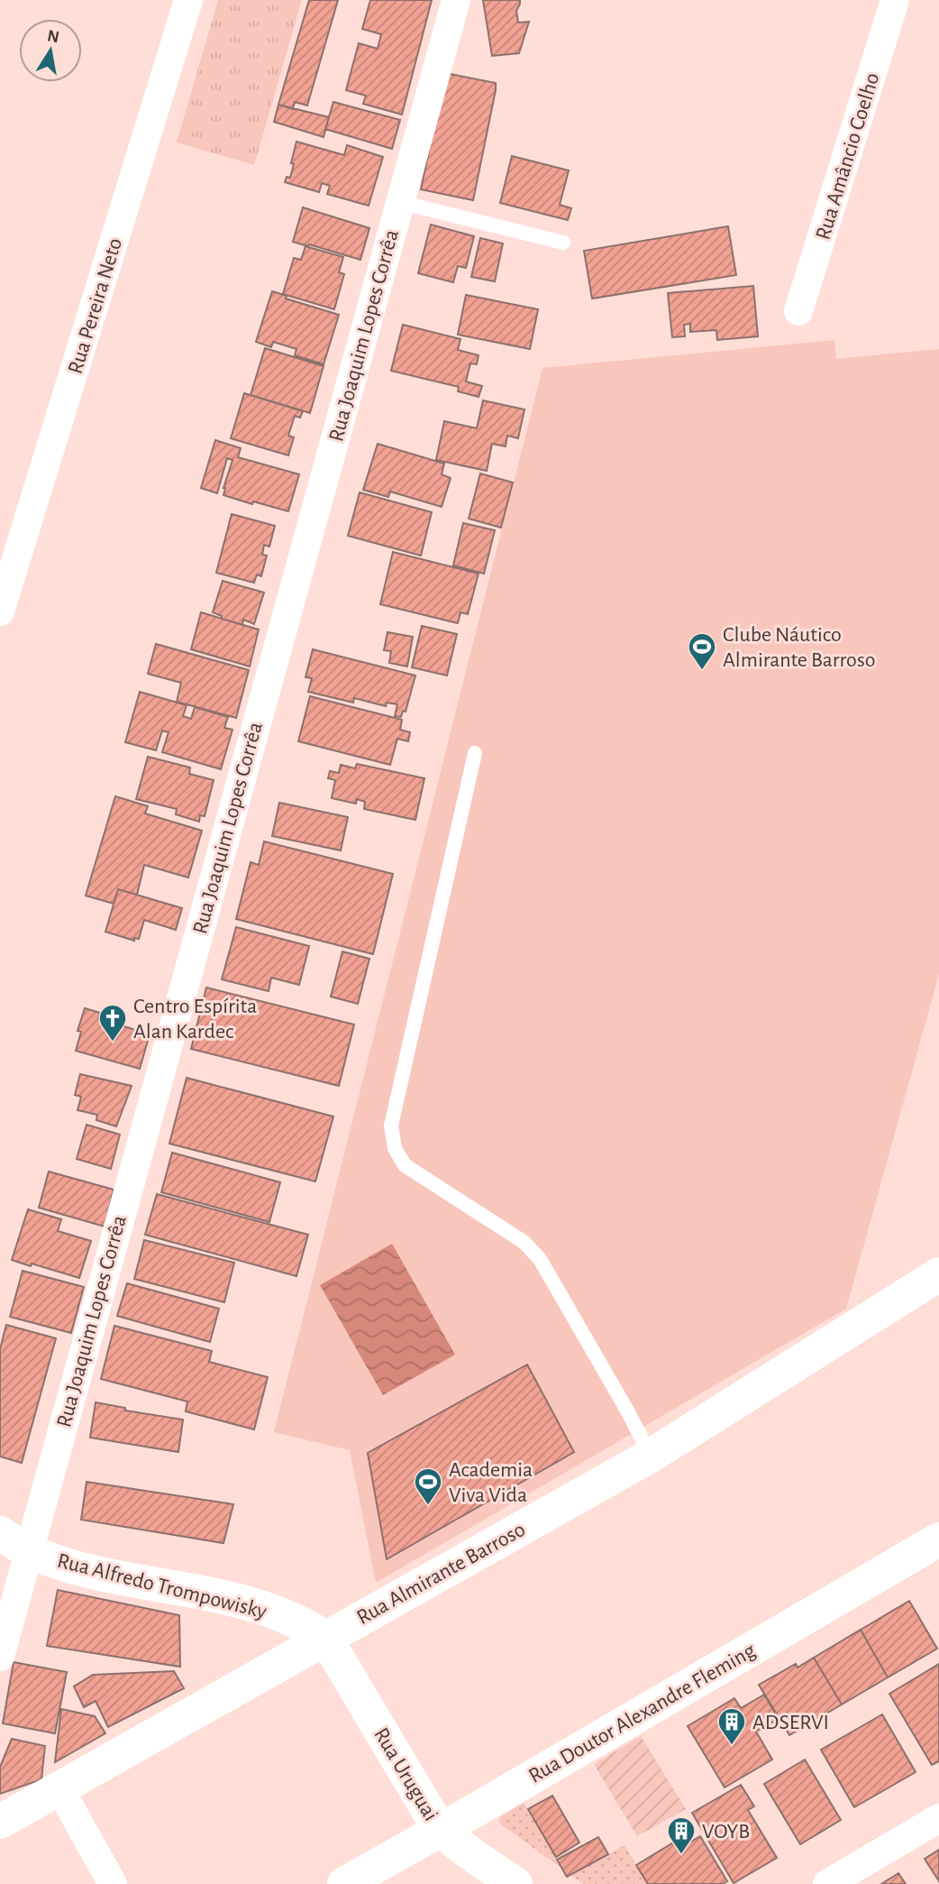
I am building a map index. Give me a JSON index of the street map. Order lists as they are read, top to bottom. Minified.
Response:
{"streets":{"street":["Rua Amâncio Coelho","Rua Pereira Neto","Rua Joaquim Lopes Corrêa","Rua Almirante Barroso","Rua Alfredo Trompowisky","Rua Doutor Alexandre Fleming","Rua Uruguai"]},"crossings":[["Rua Joaquim Lopes Corrêa","Rua Alfredo Trompowisky"],["Rua Almirante Barroso","Rua Alfredo Trompowisky"],["Rua Almirante Barroso","Rua Uruguai"],["Rua Alfredo Trompowisky","Rua Uruguai"],["Rua Doutor Alexandre Fleming","Rua Uruguai"]],"places":{"sports":["Clube Náutico Almirante Barroso","Academia Viva Vida"],"church":["Centro Espírita Alan Kardec"],"building":["ADSERVI","VOYB"]},"north":"top"}
